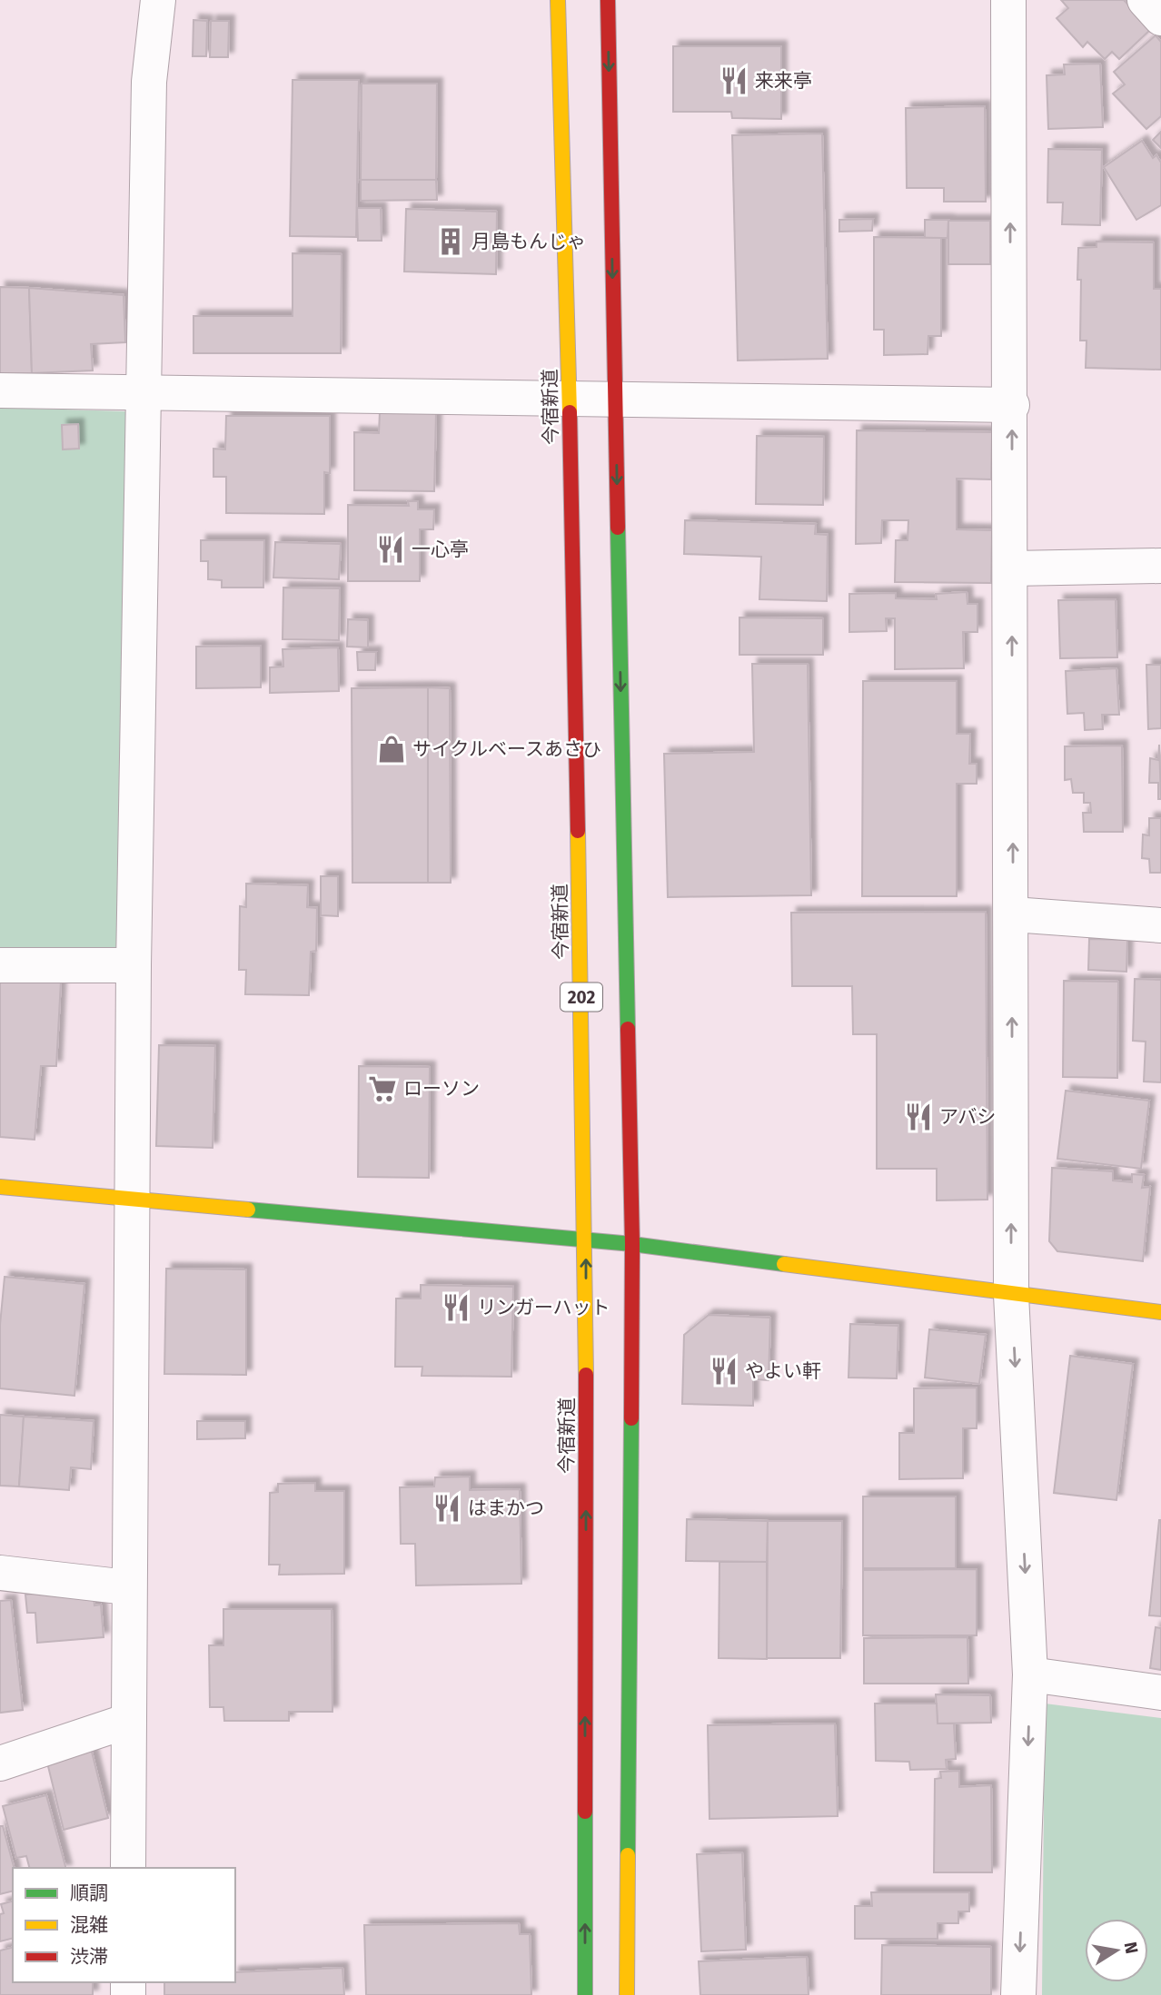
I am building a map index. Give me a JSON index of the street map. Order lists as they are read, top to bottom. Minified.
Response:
{"streets":{"main road":["今宿新道","202"]},"places":{"restaurant":["来来亭","一心亭","アバシ","リンガーハット","やよい軒","はまかつ"],"building":["月島もんじゃ"],"shop":["サイクルベースあさひ"],"supermarket":["ローソン"]},"legend":["順調","混雑","渋滞"],"north":"right"}
